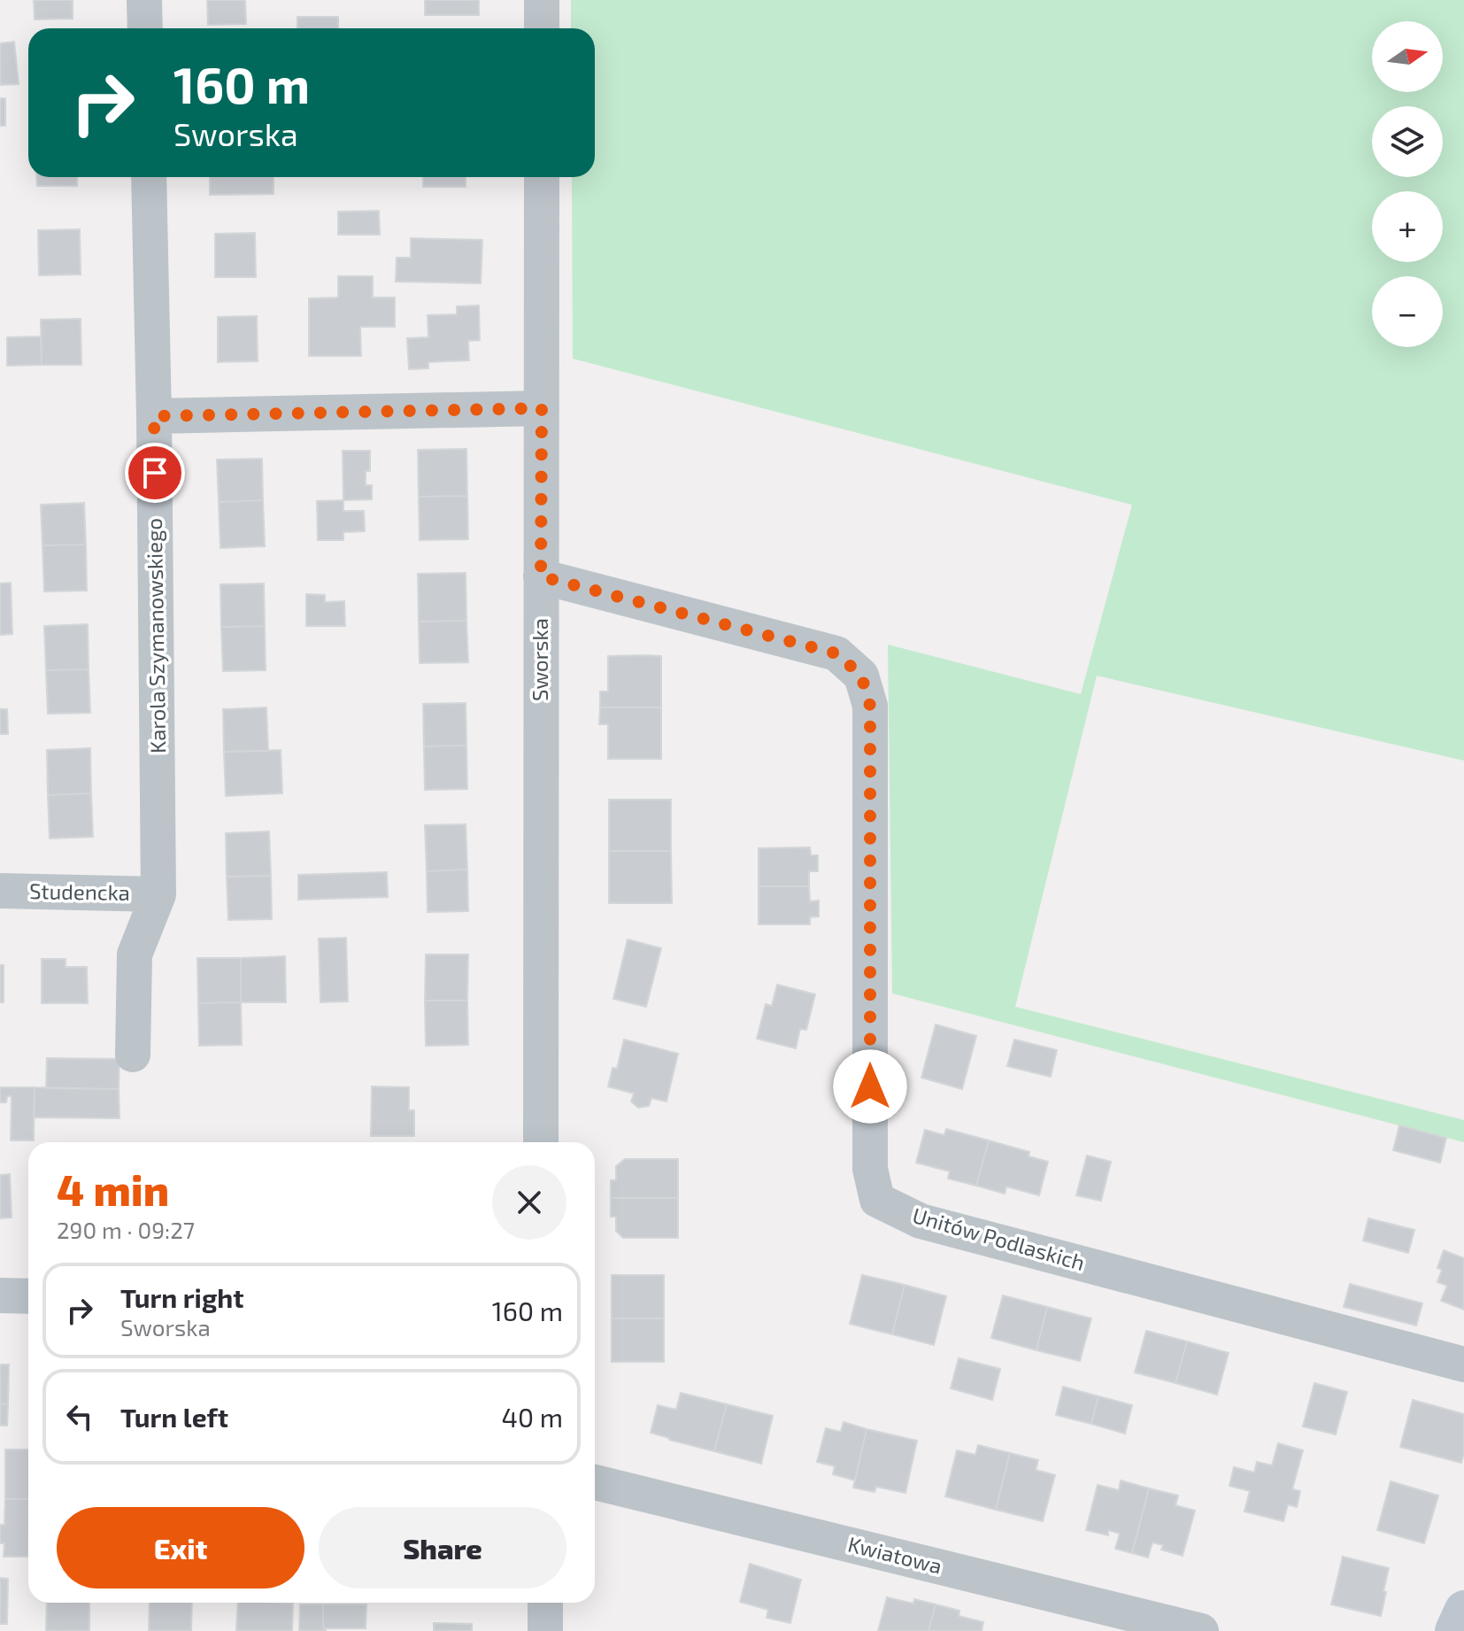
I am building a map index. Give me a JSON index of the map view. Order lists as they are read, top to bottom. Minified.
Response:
{"streets":{"street":["Karola Szymanowskiego","Sworska","Studencka","Unitów Podlaskich","Kwiatowa"]},"crossings":[["Karola Szymanowskiego","Studencka"],["Sworska","Unitów Podlaskich"]],"north":"right","page":{"map_buttons":["+","−"],"turn":["160 m","Sworska"],"heading":["4 min","290 m · 09:27"],"list":[{"name":"Turn right","note":"Sworska","value":"160 m"},{"name":"Turn left","value":"40 m"}],"buttons":["Exit","Share"]}}
